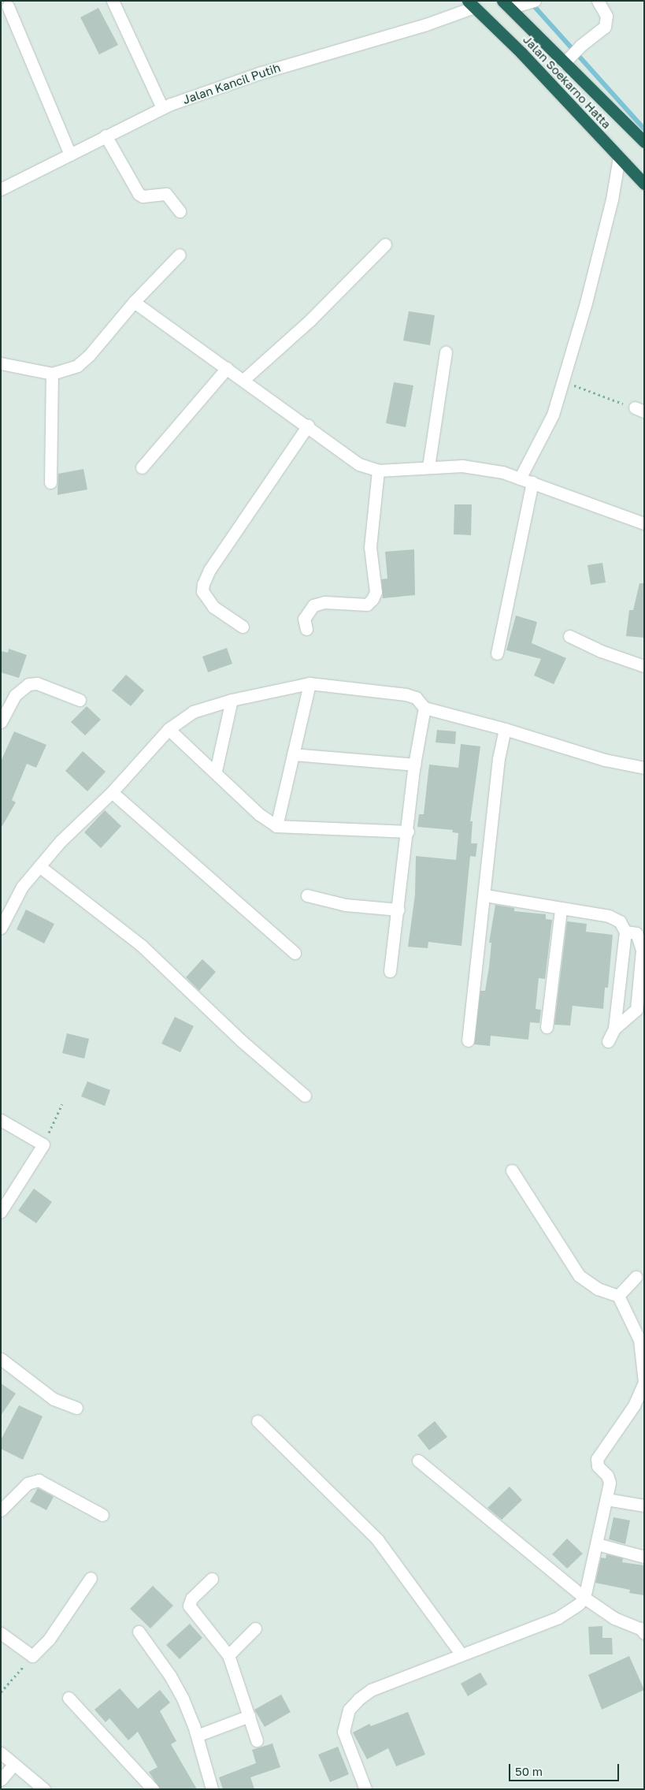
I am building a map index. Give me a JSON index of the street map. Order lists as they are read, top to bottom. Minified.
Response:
{"streets":{"highway":["Jalan Soekarno Hatta"],"street":["Jalan Kancil Putih"]},"crossings":[["Jalan Soekarno Hatta","Jalan Kancil Putih"]],"scale_bar":"50 m"}
